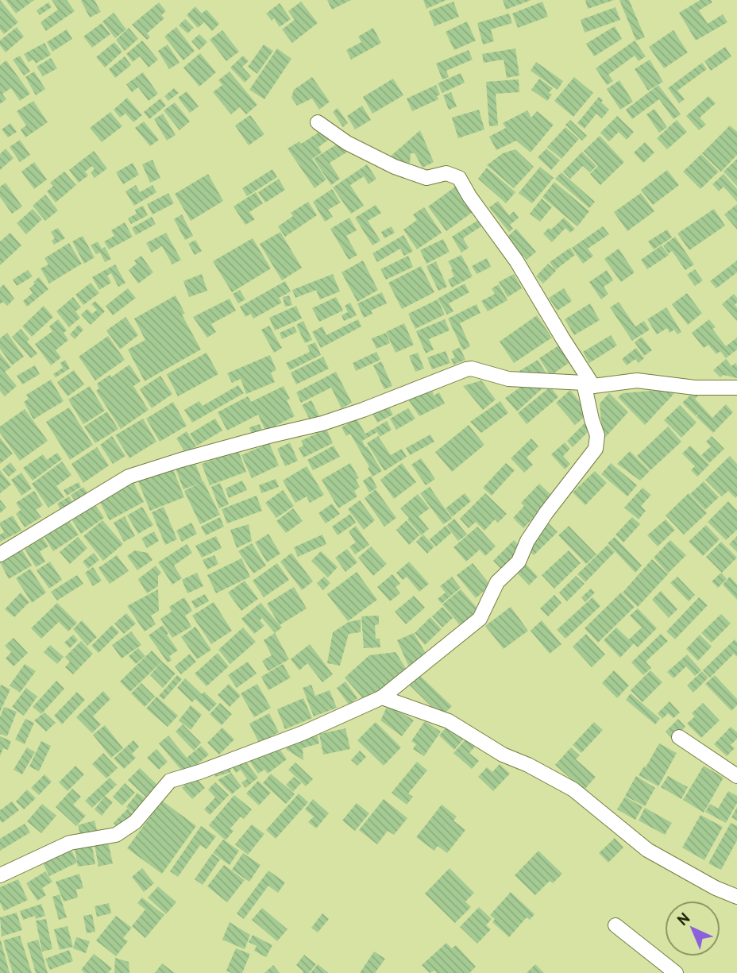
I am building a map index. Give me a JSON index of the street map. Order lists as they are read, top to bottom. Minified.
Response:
{"north":"top left"}
